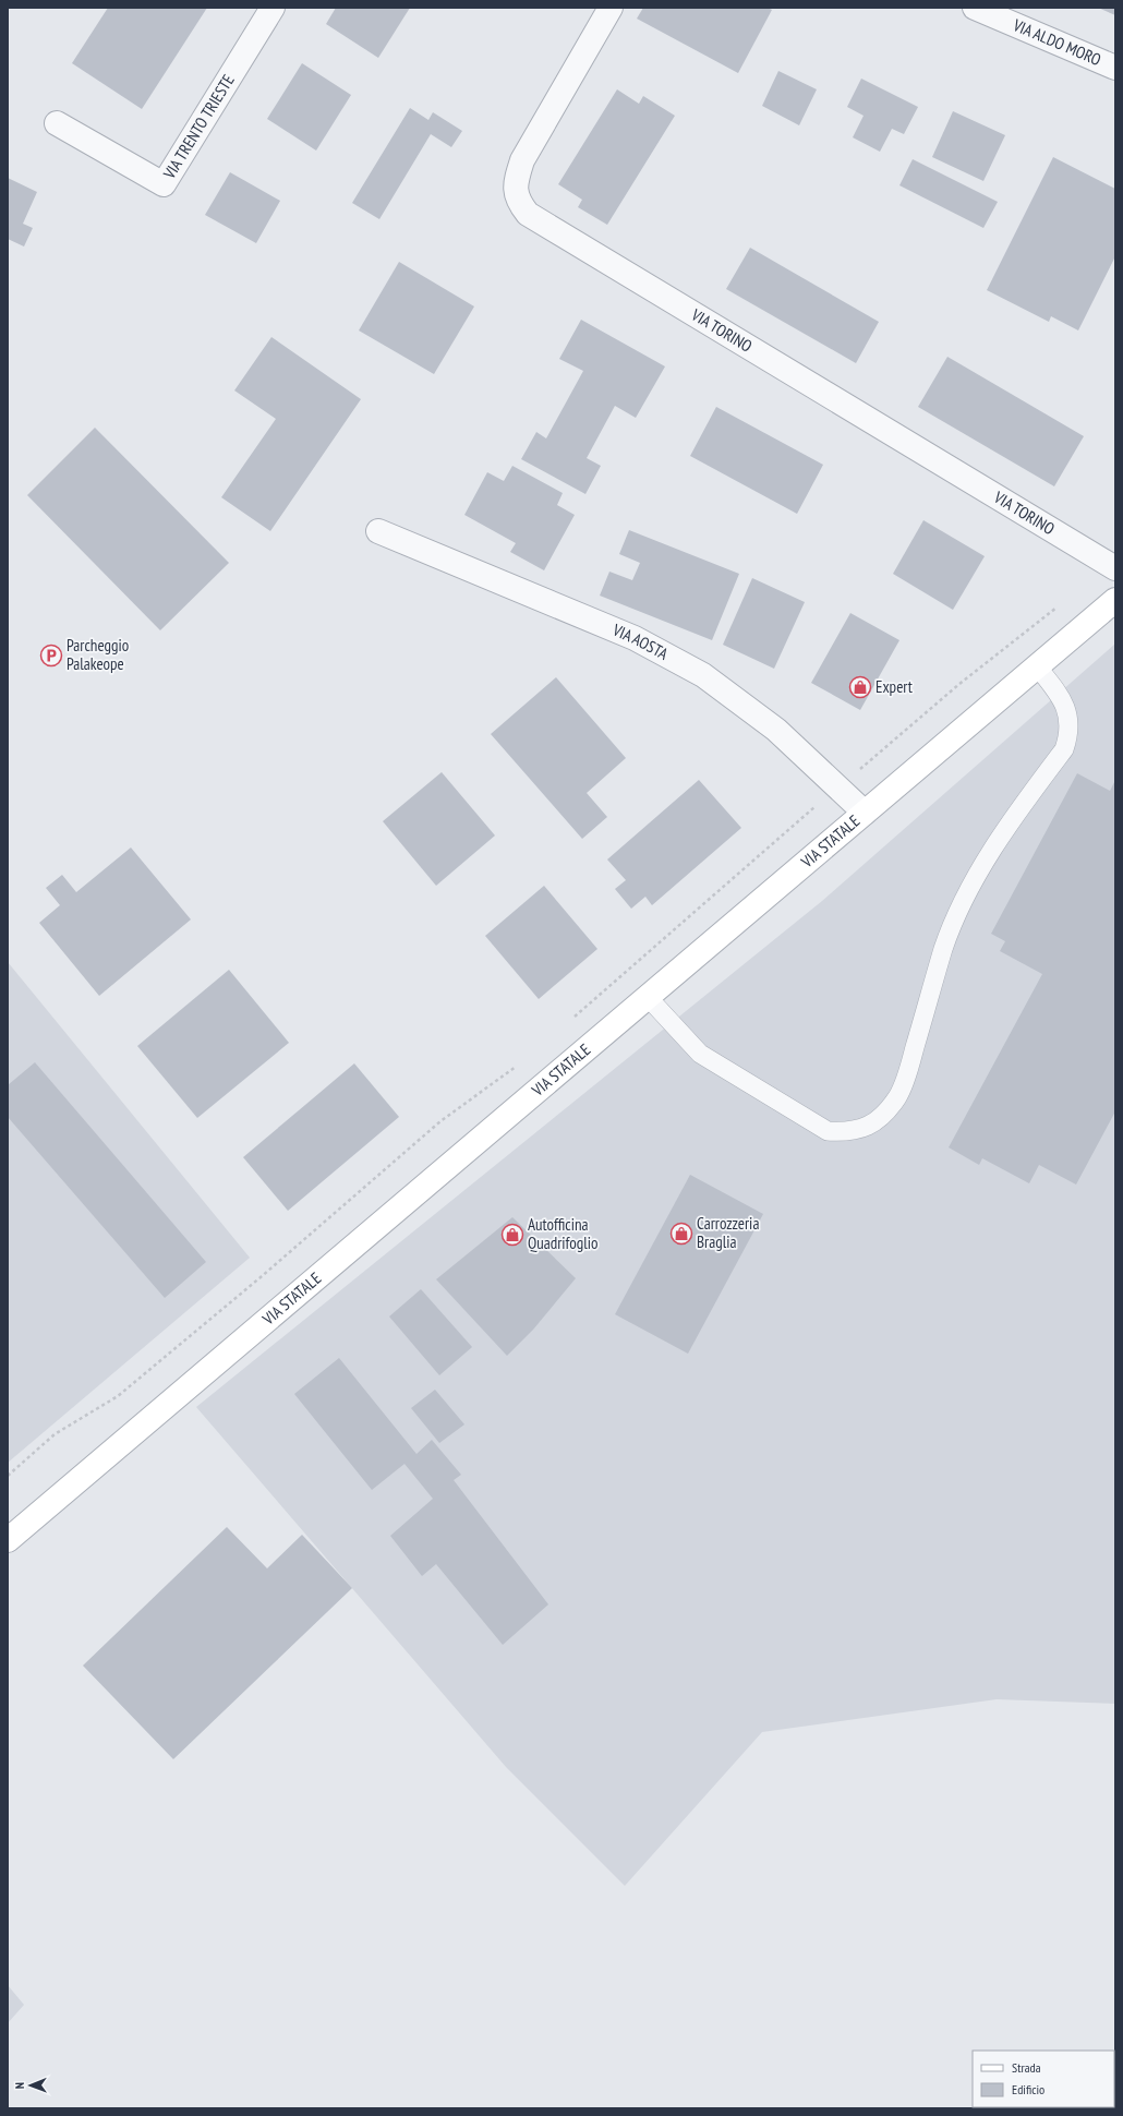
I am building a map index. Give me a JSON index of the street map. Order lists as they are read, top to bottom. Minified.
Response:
{"streets":{"main road":["VIA STATALE"],"street":["VIA ALDO MORO","VIA TRENTO TRIESTE","VIA TORINO","VIA AOSTA"]},"crossings":[["VIA AOSTA","VIA STATALE"]],"places":{"parking":["Parcheggio Palakeope"],"shop":["Expert","Carrozzeria Braglia","Autofficina Quadrifoglio"]},"legend":["Strada","Edificio"],"north":"left"}
